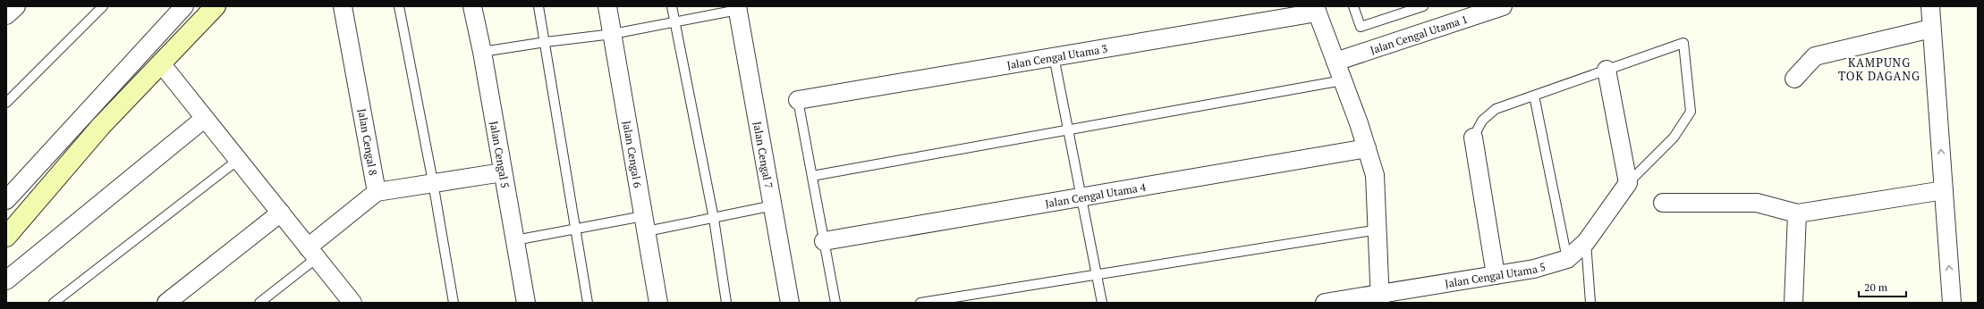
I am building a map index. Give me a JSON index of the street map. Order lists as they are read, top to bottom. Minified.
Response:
{"streets":{"street":["Jalan Cengal Utama 1","Jalan Cengal Utama 3","Jalan Cengal 8","Jalan Cengal 5","Jalan Cengal 6","Jalan Cengal 7","Jalan Cengal Utama 4","Jalan Cengal Utama 5"]},"districts":["KAMPUNG TOK DAGANG"],"scale_bar":"20 m"}
